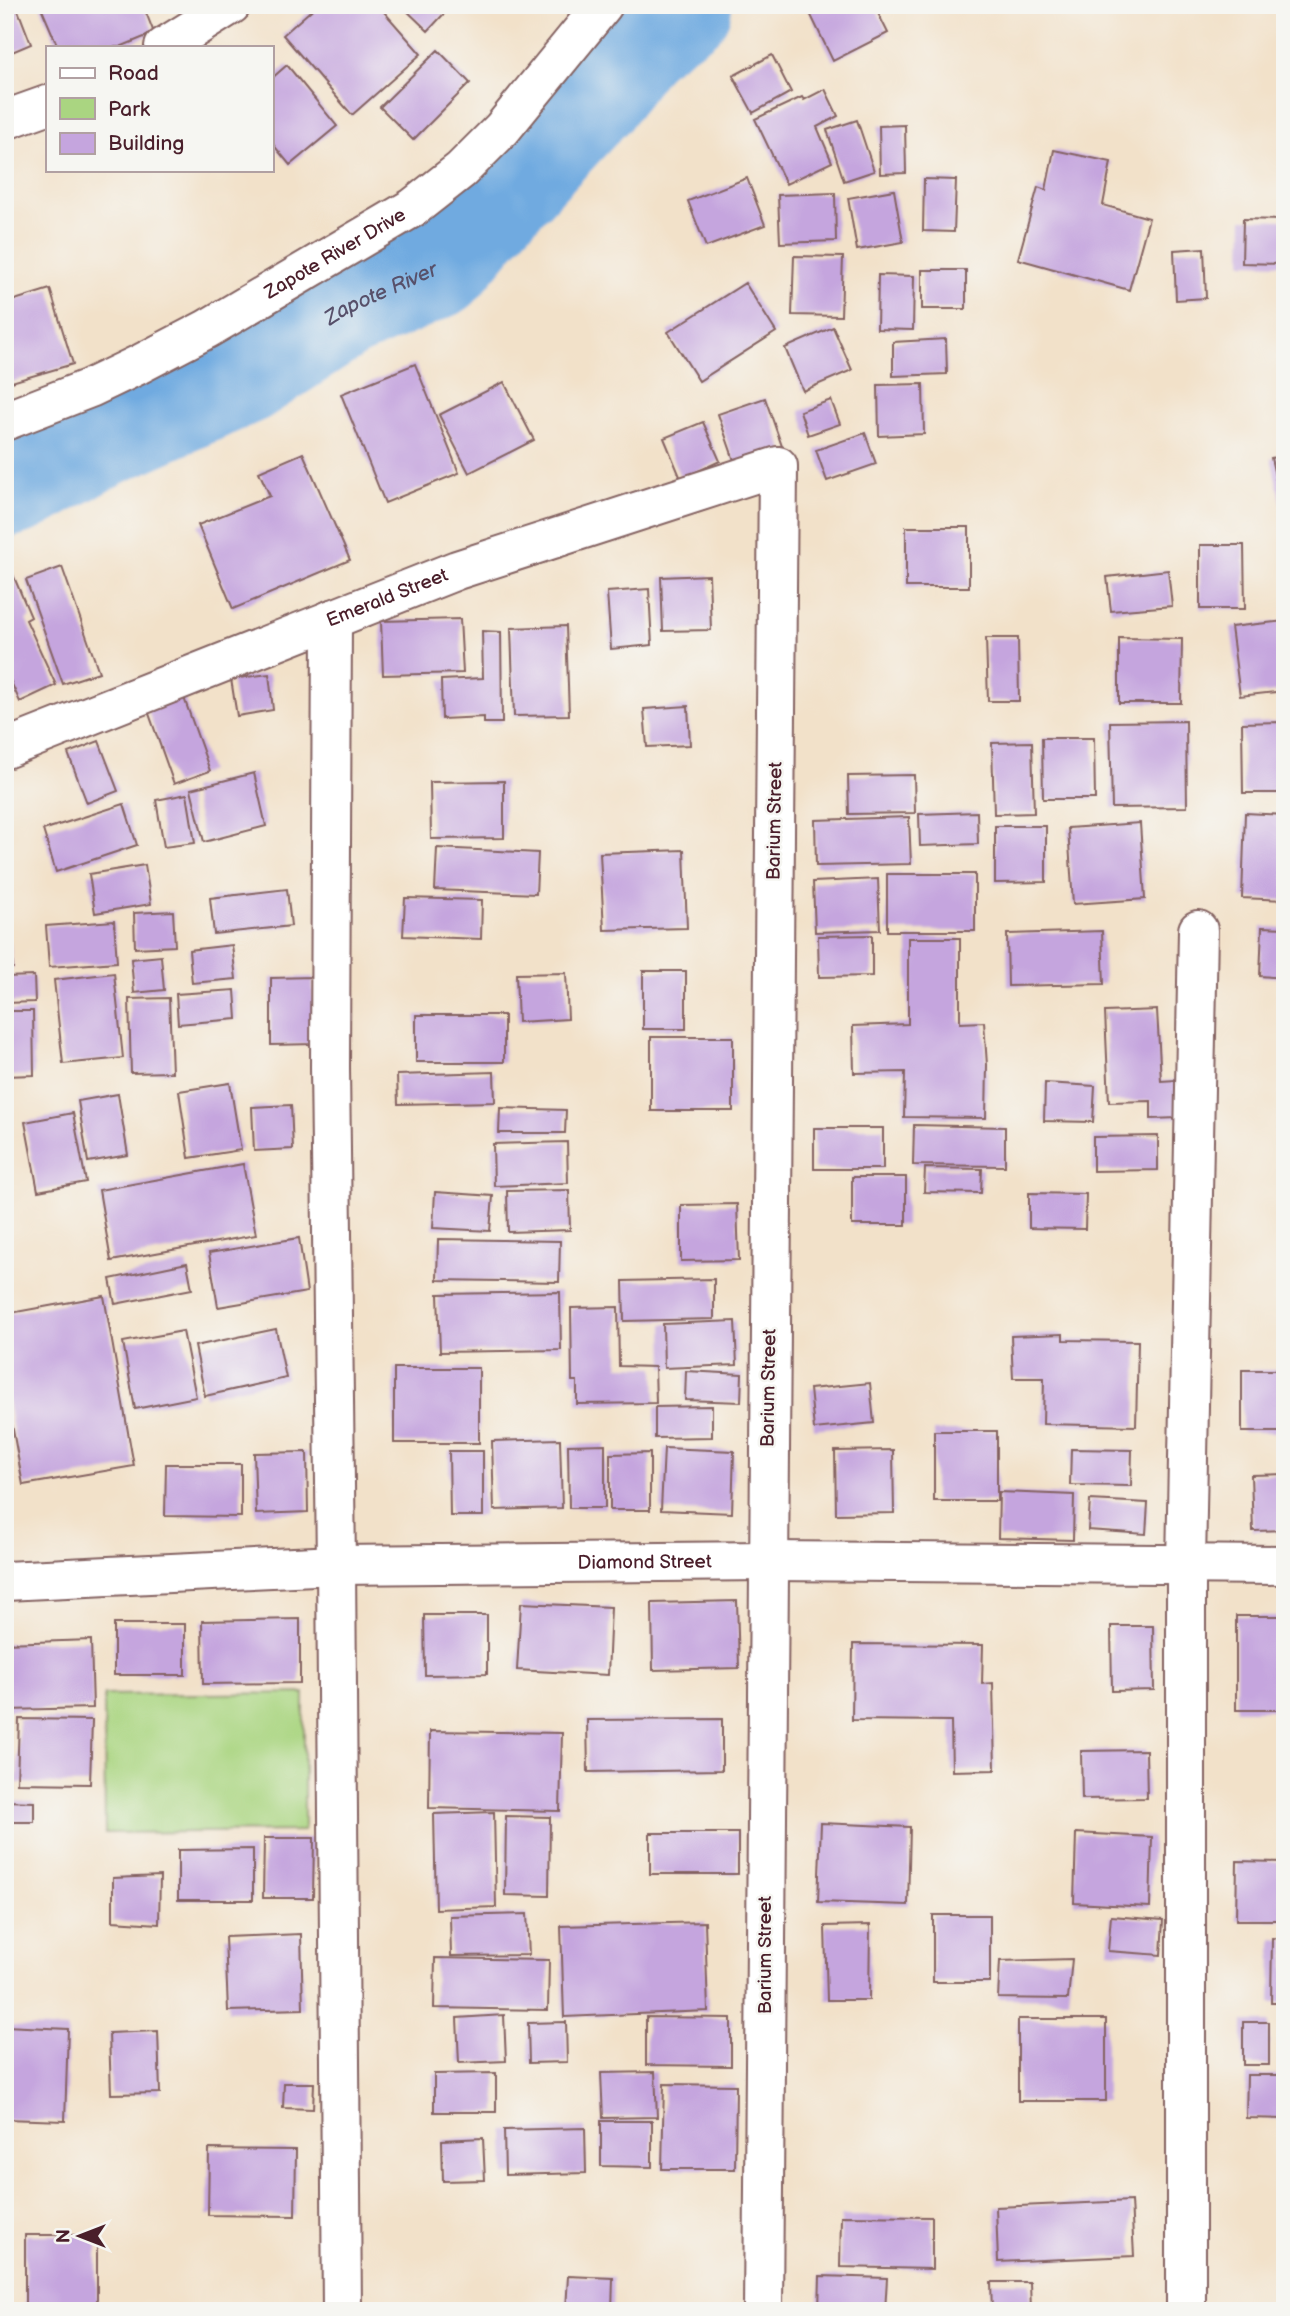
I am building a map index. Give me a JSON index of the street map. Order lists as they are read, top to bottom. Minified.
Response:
{"streets":{"street":["Zapote River Drive","Emerald Street","Barium Street","Diamond Street"]},"crossings":[["Emerald Street","Barium Street"],["Barium Street","Diamond Street"]],"water":["Zapote River"],"legend":["Road","Park","Building"],"north":"left"}
